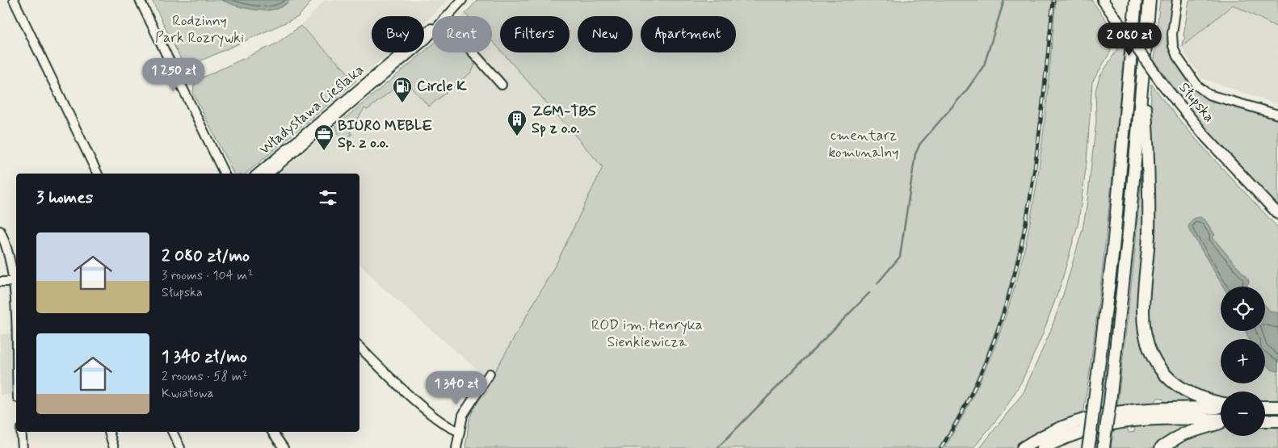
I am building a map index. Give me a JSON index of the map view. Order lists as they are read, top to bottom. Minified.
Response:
{"streets":{"main road":["Słupska"],"street":["Władysława Cieślaka"]},"parks":["Rodzinny Park Rozrywki","cmentarz komunalny","ROD im. Henryka Sienkiewicza"],"places":{"fuel station":["Circle K"],"building":["ZGM-TBS Sp z o.o."],"office":["BIURO MEBLE Sp. z o.o."]},"page":{"chip":["Buy","Rent","Filters","New","Apartment"],"price":["2 080 zł","1 250 zł","1 340 zł"],"heading":"3 homes","list":[{"name":"2 080 zł/mo","note":"3 rooms · 104 m² · Słupska"},{"name":"1 340 zł/mo","note":"2 rooms · 58 m² · Kwiatowa"}],"map_buttons":["+","−"]}}
